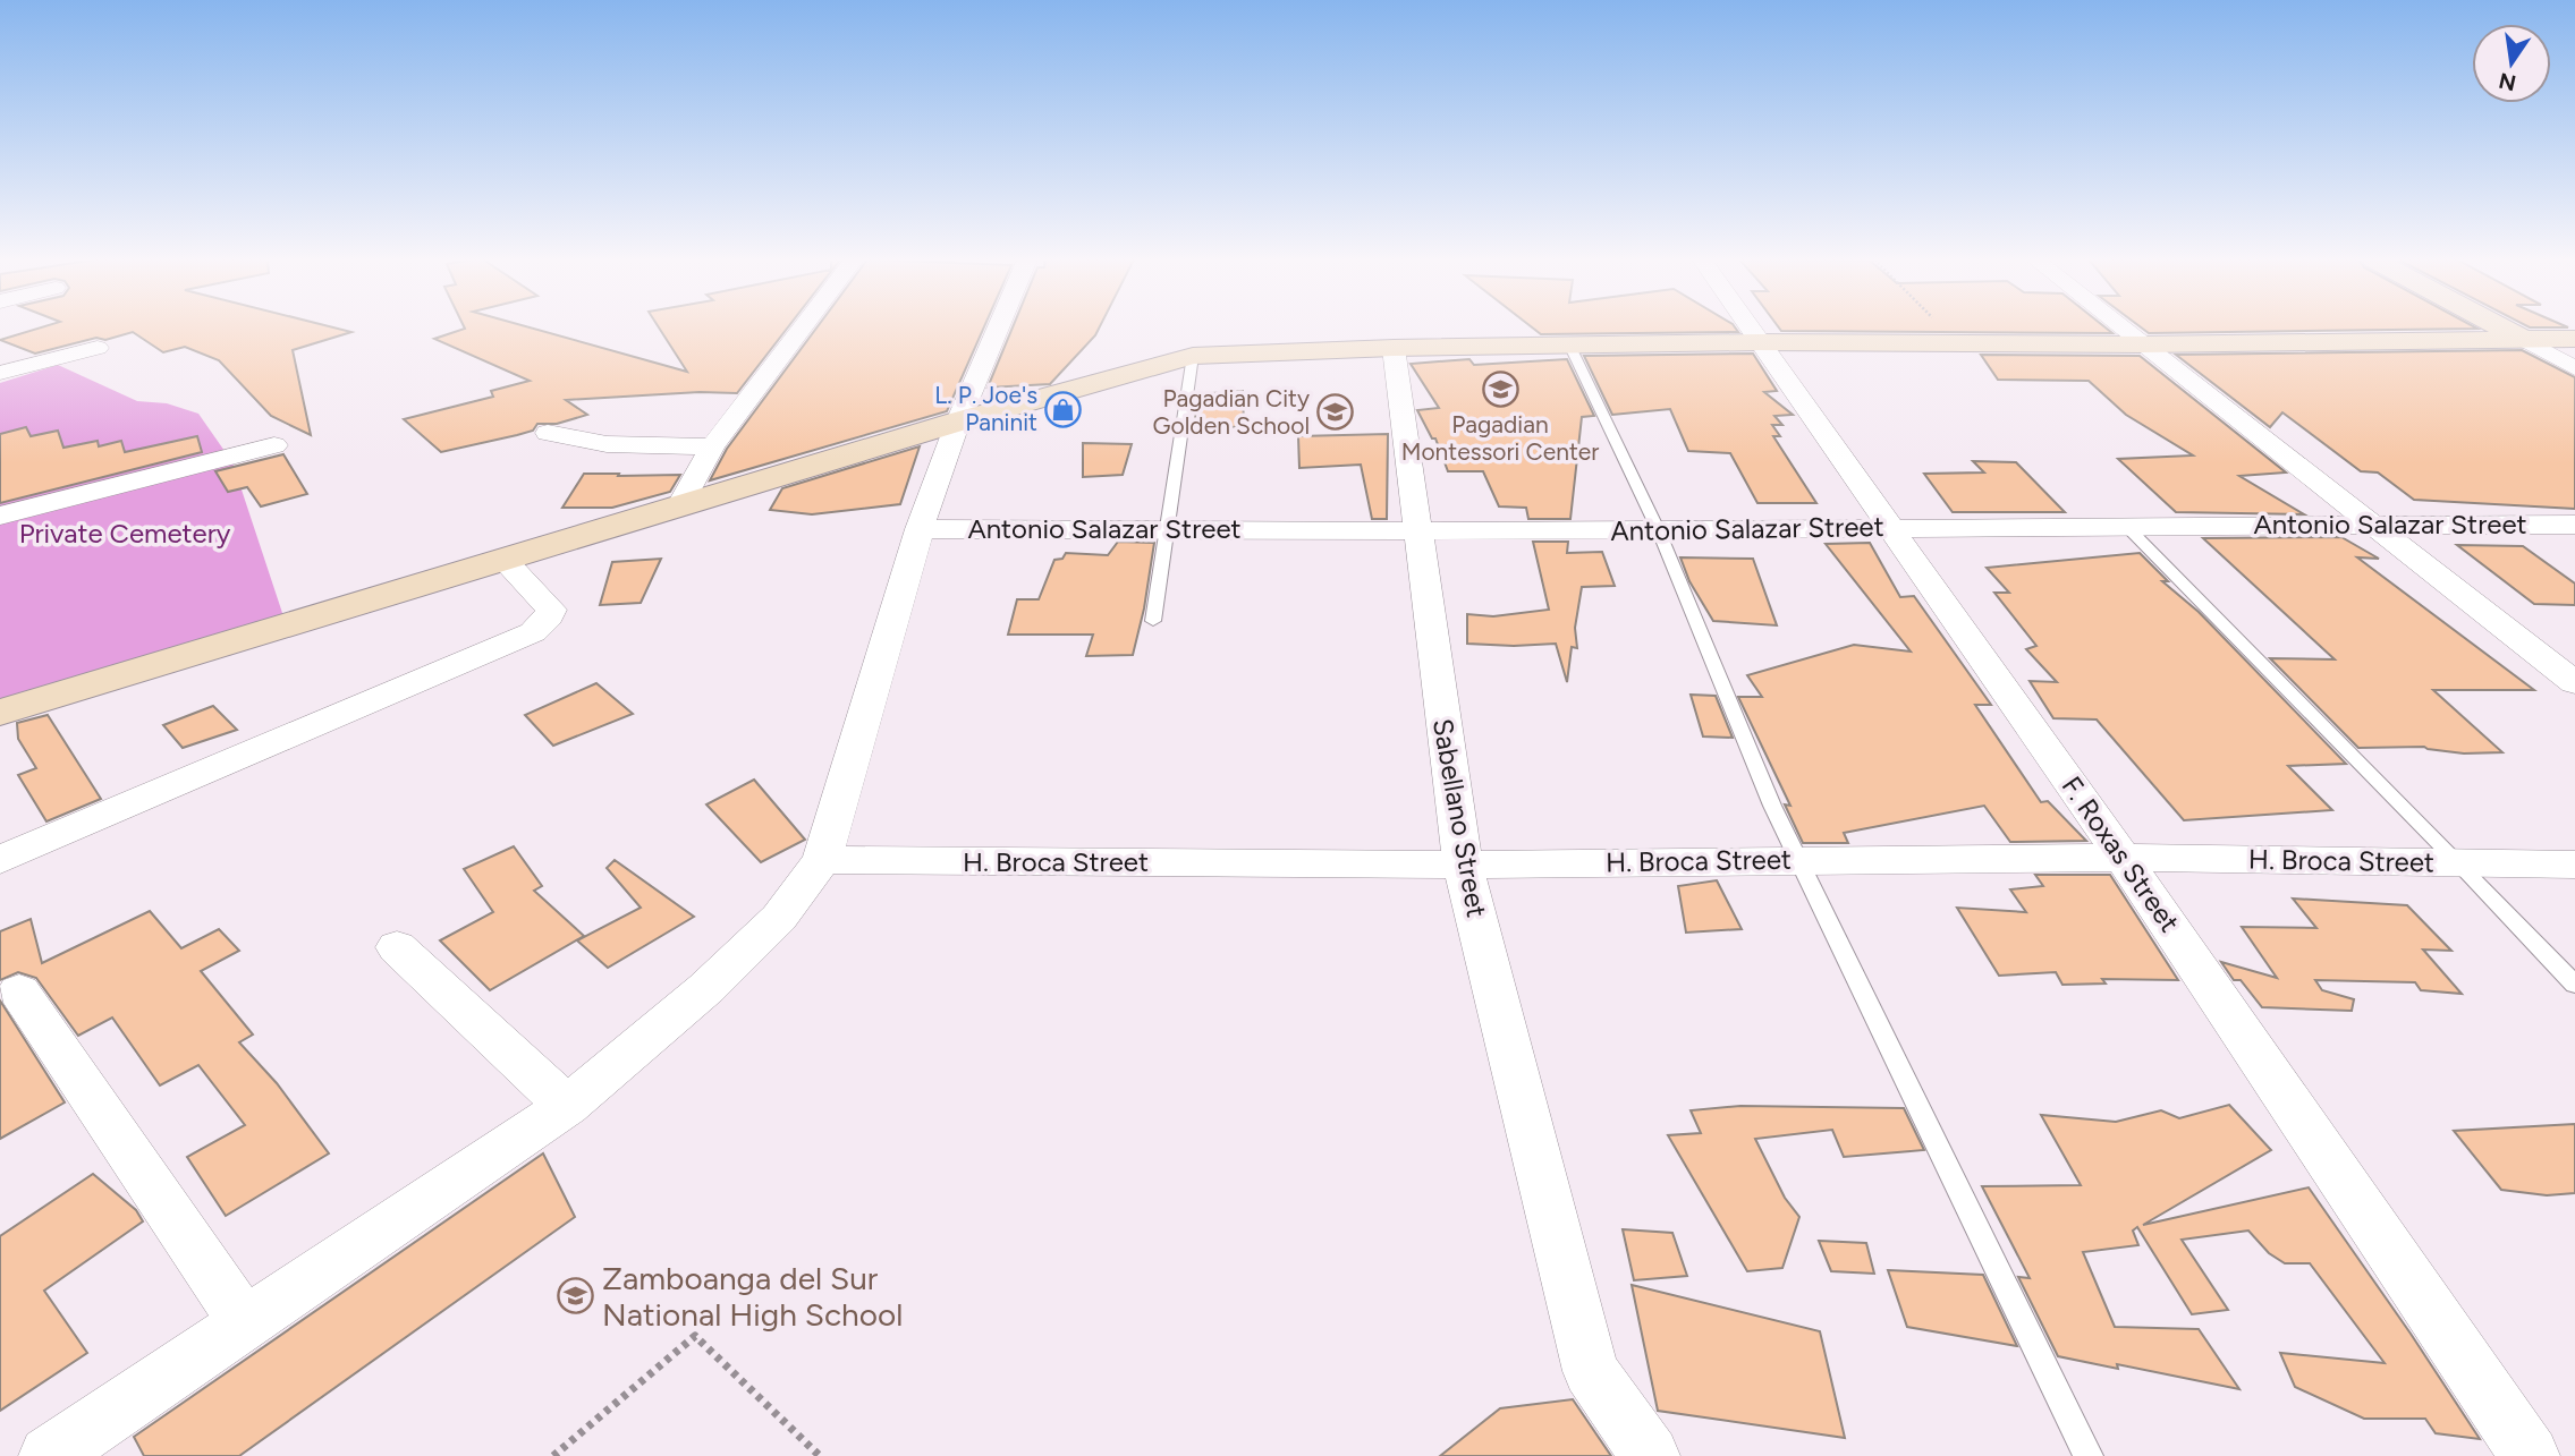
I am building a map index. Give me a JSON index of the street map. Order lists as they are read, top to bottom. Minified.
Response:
{"streets":{"street":["Antonio Salazar Street","Sabellano Street","F. Roxas Street","H. Broca Street"]},"crossings":[["Antonio Salazar Street","Sabellano Street"],["Antonio Salazar Street","F. Roxas Street"],["Sabellano Street","H. Broca Street"],["F. Roxas Street","H. Broca Street"]],"parks":["Private Cemetery"],"places":{"school or university":["Pagadian Montessori Center","Pagadian City Golden School","Zamboanga del Sur National High School"],"shop":["L. P. Joe's Paninit"]},"north":"bottom"}
